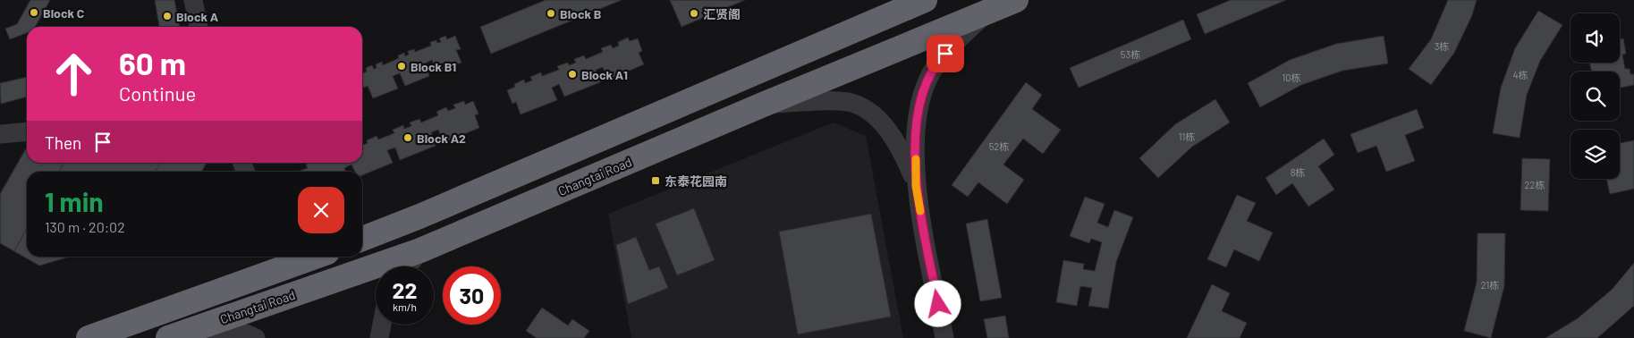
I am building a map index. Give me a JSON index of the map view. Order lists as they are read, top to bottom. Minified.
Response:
{"streets":{"highway":["Changtai Road"]},"places":{"other":["Block C","Block B","汇贤阁","Block A","Block B1","Block A1","Block A2"],"transit":["东泰花园南"]},"house_numbers":["3栋","53栋","4栋","10栋","11栋","52栋","8栋","22栋","21栋"],"page":{"turn":["60 m","Continue"],"then":"Then","heading":["1 min","130 m · 20:02"],"speed":"22 km/h","limit":"30"}}
